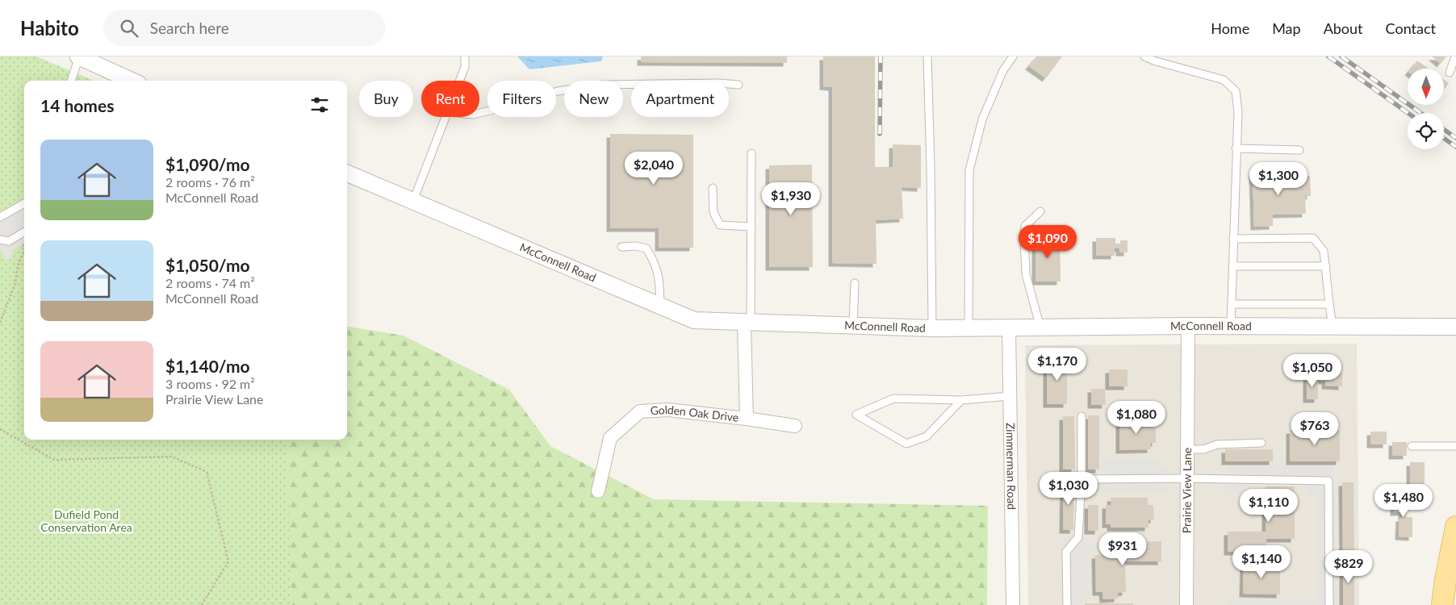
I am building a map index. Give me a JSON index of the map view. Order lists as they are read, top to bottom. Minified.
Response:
{"streets":{"street":["McConnell Road","Golden Oak Drive","Zimmerman Road","Prairie View Lane"]},"crossings":[["McConnell Road","Zimmerman Road"],["McConnell Road","Prairie View Lane"]],"parks":["Dufield Pond Conservation Area"],"north":"bottom","page":{"header":"Habito","search":"Search here","nav":["Home","Map","About","Contact"],"chip":["Buy","Rent","Filters","New","Apartment"],"heading":"14 homes","list":[{"name":"$1,090/mo","note":"2 rooms · 76 m² · McConnell Road"},{"name":"$1,050/mo","note":"2 rooms · 74 m² · McConnell Road"},{"name":"$1,140/mo","note":"3 rooms · 92 m² · Prairie View Lane"}],"price":["$2,040","$1,300","$1,930","$1,090","$1,170","$1,050","$1,080","$763","$1,030","$1,480","$1,110","$931","$1,140","$829"]}}
